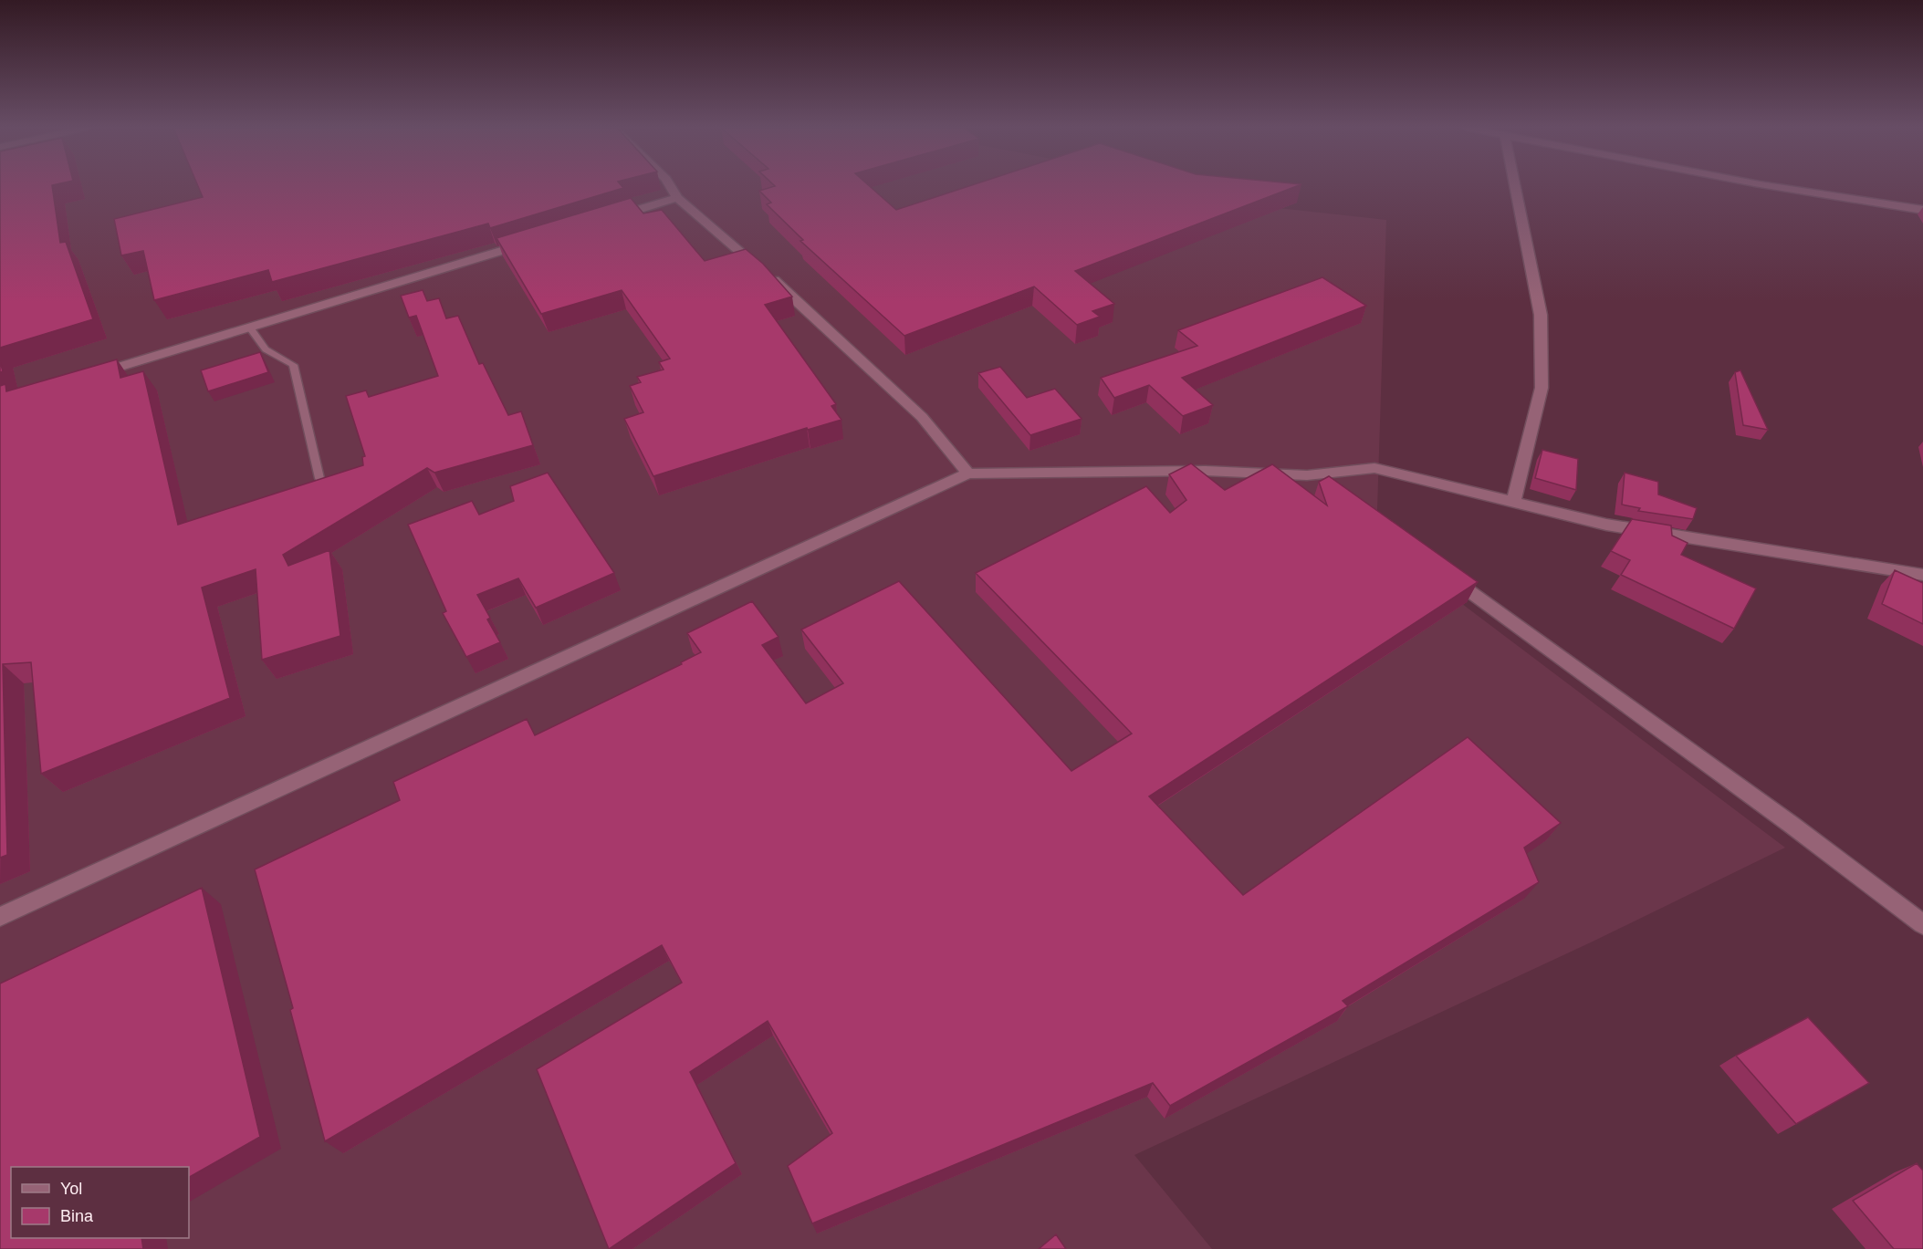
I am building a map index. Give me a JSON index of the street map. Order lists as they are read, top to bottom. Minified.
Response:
{"legend":["Yol","Bina"]}
